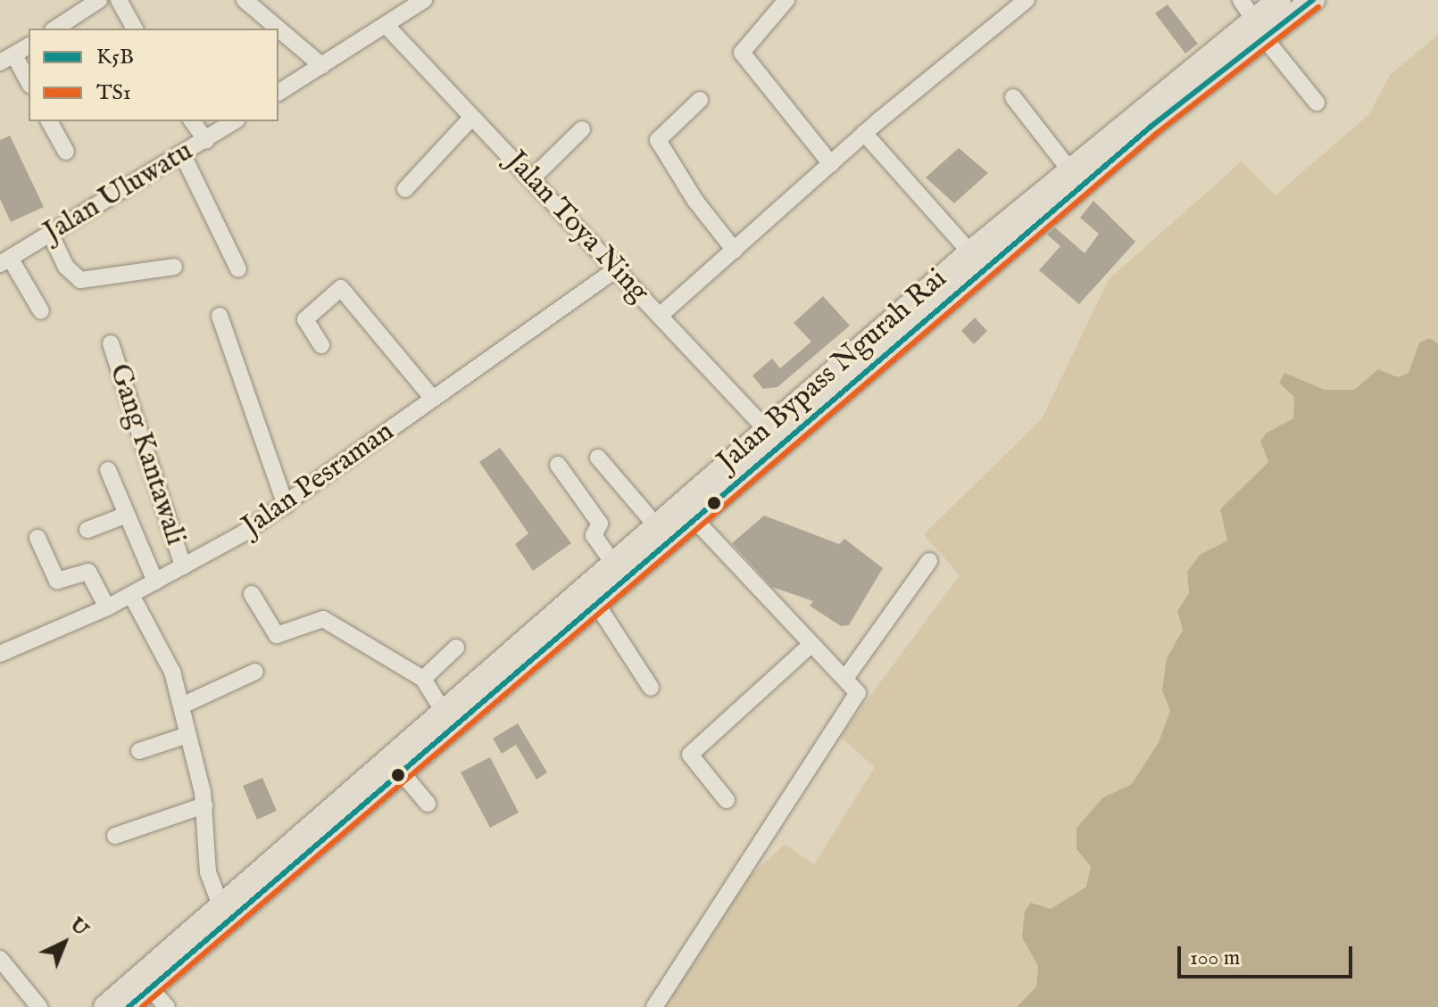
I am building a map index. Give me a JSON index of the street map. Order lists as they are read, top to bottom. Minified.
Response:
{"streets":{"highway":["Jalan Bypass Ngurah Rai"],"street":["Jalan Uluwatu","Jalan Toya Ning","Gang Kantawali","Jalan Pesraman"]},"crossings":[["Jalan Toya Ning","Jalan Bypass Ngurah Rai"],["Jalan Toya Ning","Jalan Pesraman"],["Gang Kantawali","Jalan Pesraman"]],"lines":["transit line K5B","transit line TS1"],"legend":["K5B","TS1"],"scale_bar":"100 m","north":"top right"}
